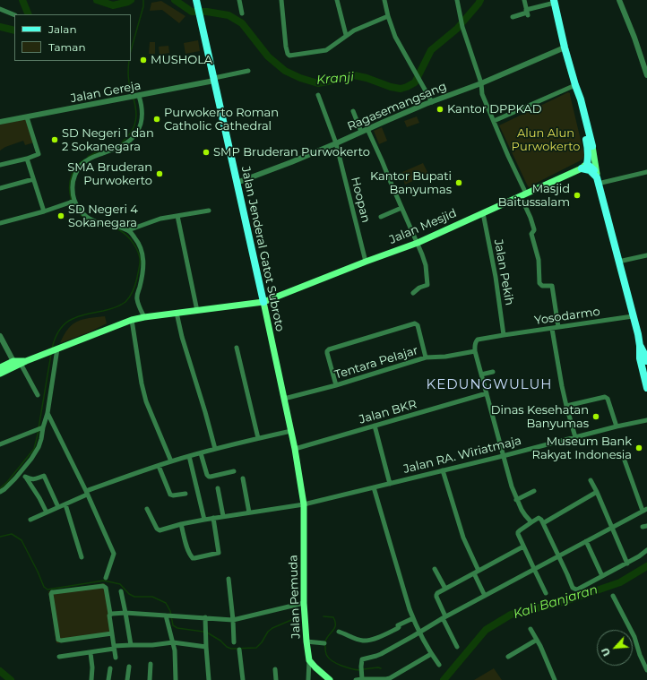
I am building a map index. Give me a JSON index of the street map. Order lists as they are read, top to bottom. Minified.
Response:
{"streets":{"main road":["Jalan Mesjid","Jalan Jenderal Gatot Subroto","Jalan Pemuda"],"street":["Jalan Gereja","Ragasemangsang","Hoopan","Jalan Pekih","Yosodarmo","Tentara Pelajar","Jalan BKR","Jalan RA. Wiriatmaja"]},"crossings":[["Jalan Gereja","Jalan Jenderal Gatot Subroto"],["Ragasemangsang","Hoopan"],["Ragasemangsang","Jalan Jenderal Gatot Subroto"],["Hoopan","Jalan Mesjid"],["Jalan Mesjid","Jalan Jenderal Gatot Subroto"],["Jalan Mesjid","Jalan Pekih"],["Jalan Jenderal Gatot Subroto","Tentara Pelajar"],["Jalan Jenderal Gatot Subroto","Jalan BKR"],["Jalan Jenderal Gatot Subroto","Jalan RA. Wiriatmaja"],["Jalan Jenderal Gatot Subroto","Jalan Pemuda"],["Jalan Pekih","Yosodarmo"],["Yosodarmo","Tentara Pelajar"],["Jalan RA. Wiriatmaja","Jalan Pemuda"]],"districts":["KEDUNGWULUH"],"water":["Kranji","Kali Banjaran"],"parks":["Alun Alun Purwokerto"],"places":["MUSHOLA","Kantor DPPKAD","Purwokerto Roman Catholic Cathedral","SD Negeri 1 dan 2 Sokanegara","SMP Bruderan Purwokerto","SMA Bruderan Purwokerto","Kantor Bupati Banyumas","Masjid Baitussalam","SD Negeri 4 Sokanegara","Dinas Kesehatan Banyumas","Museum Bank Rakyat Indonesia"],"legend":["Jalan","Taman"],"north":"bottom left"}
